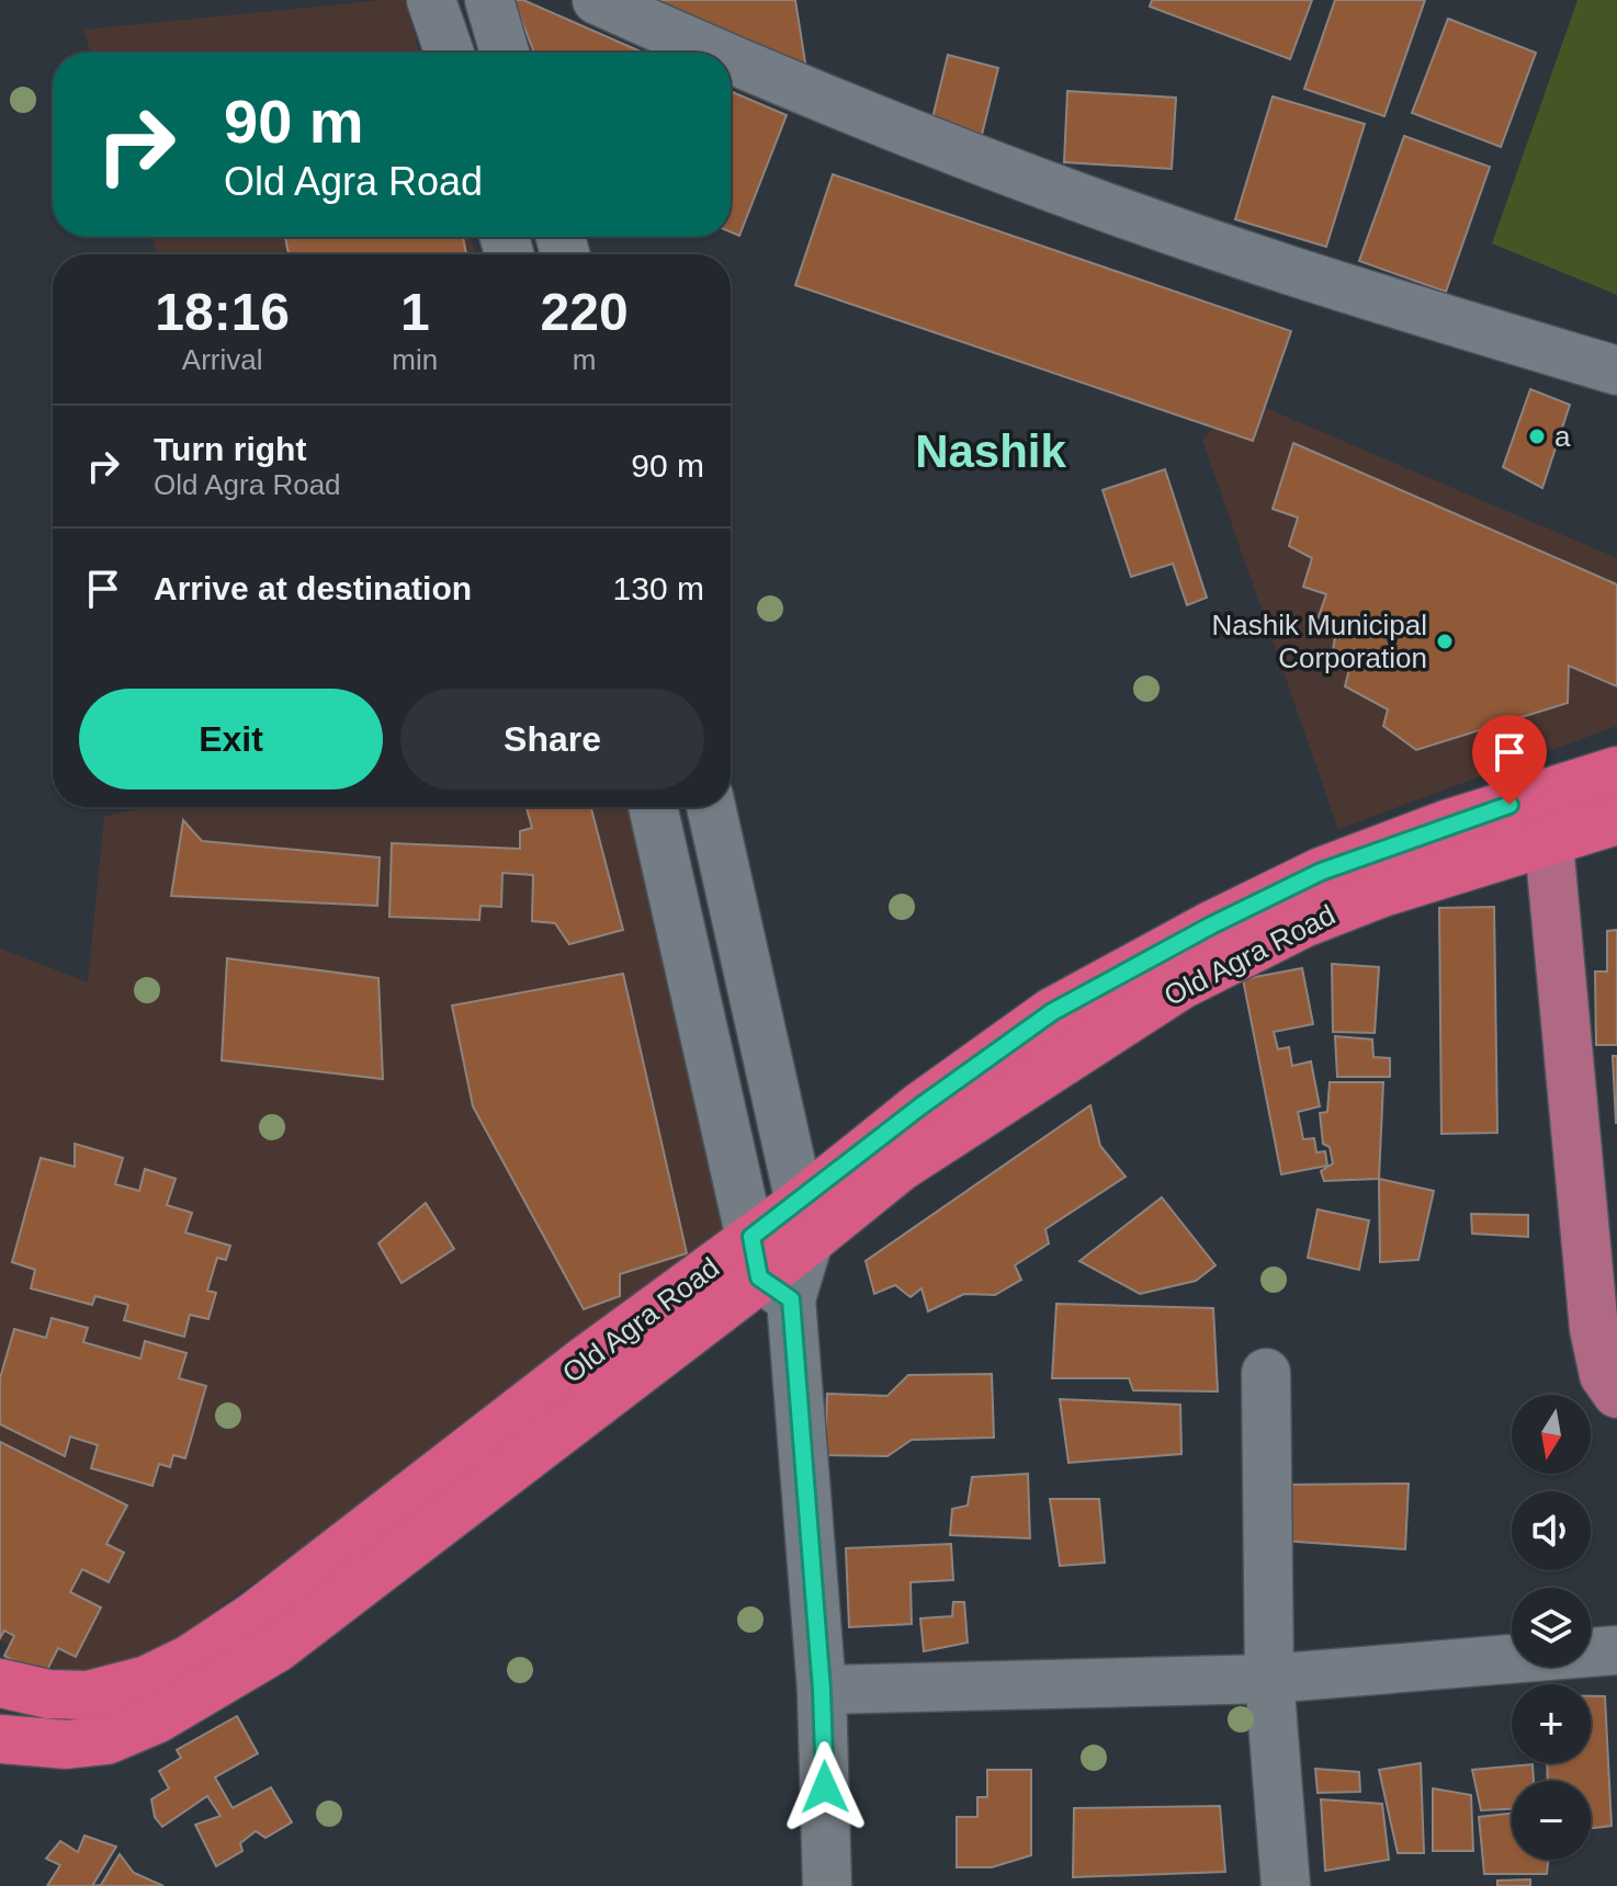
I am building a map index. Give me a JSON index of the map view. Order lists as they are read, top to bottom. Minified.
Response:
{"streets":{"highway":["Old Agra Road"]},"districts":["Nashik"],"places":["a","Nashik Municipal Corporation"],"north":"bottom","page":{"turn":["90 m","Old Agra Road"],"eta":["18:16","Arrival","1","min","220","m"],"list":[{"name":"Turn right","note":"Old Agra Road","value":"90 m"},{"name":"Arrive at destination","value":"130 m"}],"buttons":["Exit","Share"],"map_buttons":["+","−"]}}
